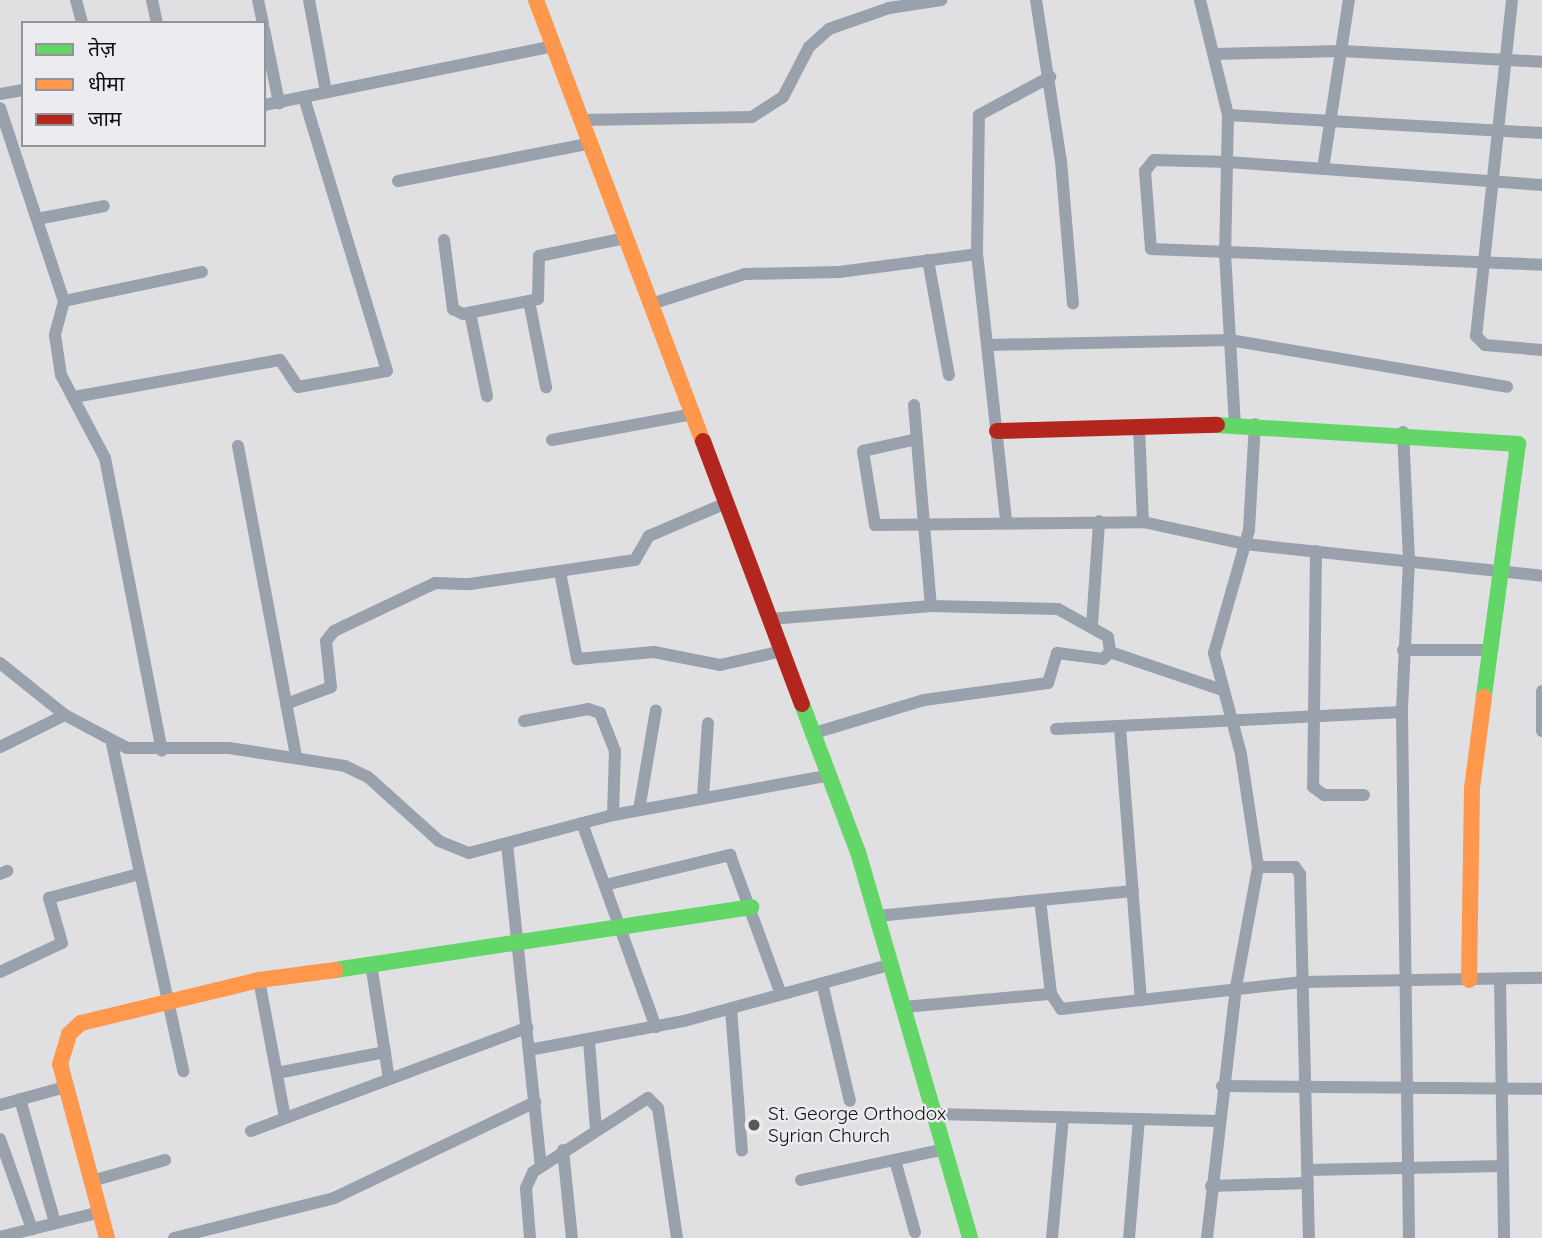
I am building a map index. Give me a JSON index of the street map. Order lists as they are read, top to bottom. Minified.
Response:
{"places":["St. George Orthodox Syrian Church"],"legend":["तेज़","धीमा","जाम"]}
